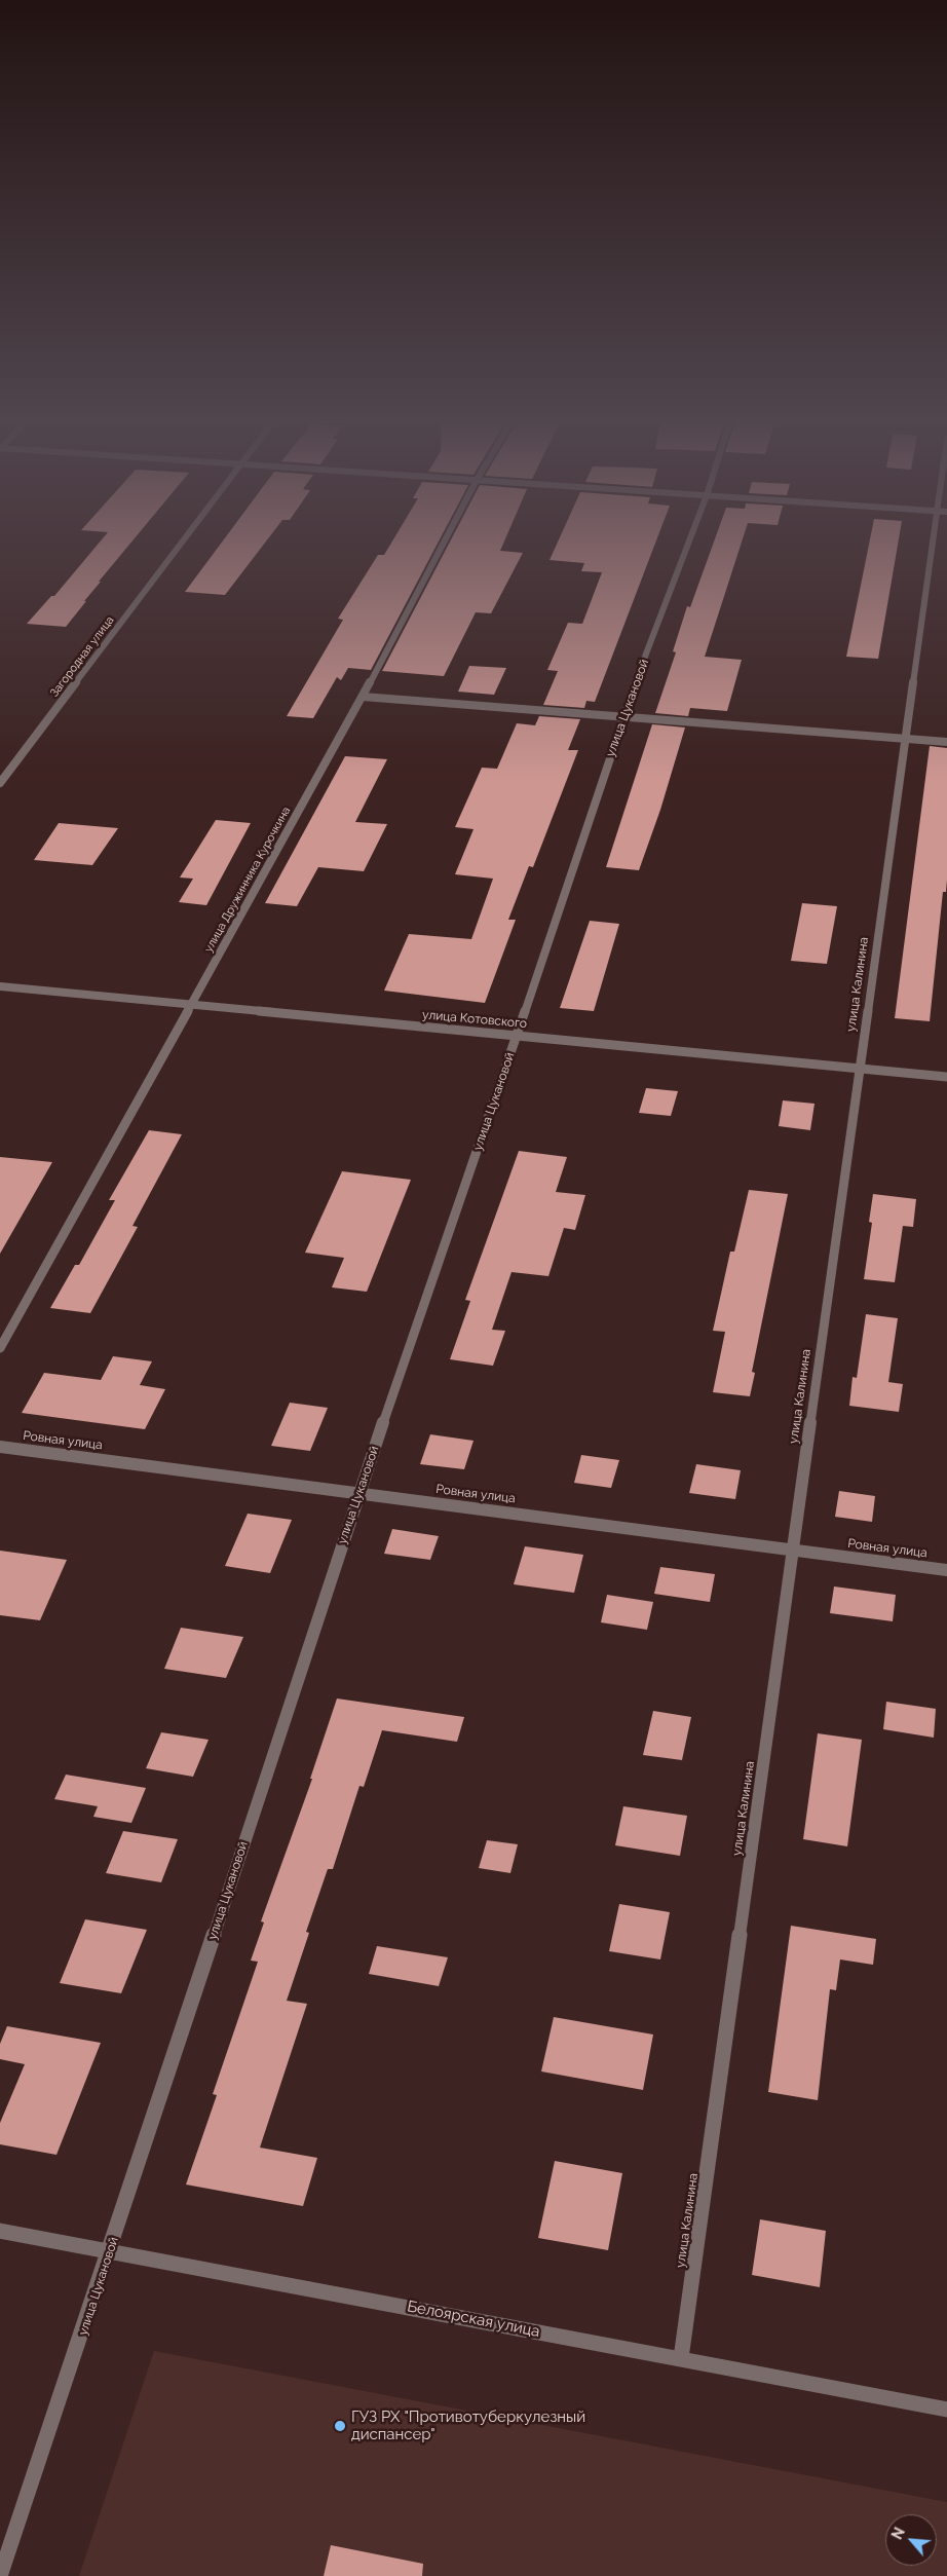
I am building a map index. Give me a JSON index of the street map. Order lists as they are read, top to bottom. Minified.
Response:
{"streets":{"street":["Загородная улица","улица Цукановой","улица Дружинника Курочкина","улица Калинина","улица Котовского","Ровная улица","Белоярская улица"]},"crossings":[["улица Цукановой","улица Котовского"],["улица Цукановой","Ровная улица"],["улица Цукановой","Белоярская улица"],["улица Дружинника Курочкина","улица Котовского"],["улица Калинина","улица Котовского"],["улица Калинина","Ровная улица"],["улица Калинина","Белоярская улица"]],"places":["ГУЗ РХ \"Противотуберкулезный диспансер\""],"north":"top left"}
